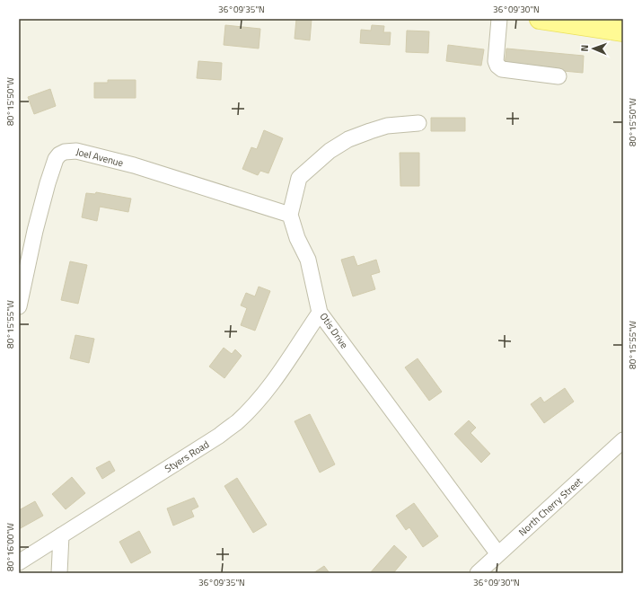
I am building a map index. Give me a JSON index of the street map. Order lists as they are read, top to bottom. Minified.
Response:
{"streets":{"street":["Joel Avenue","Otis Drive","Styers Road","North Cherry Street"]},"crossings":[["Joel Avenue","Otis Drive"],["Otis Drive","Styers Road"],["Otis Drive","North Cherry Street"]],"north":"left","coordinates":["36°09'35\"N","36°09'30\"N","80°15'50\"W","80°15'55\"W","80°16'00\"W"]}
